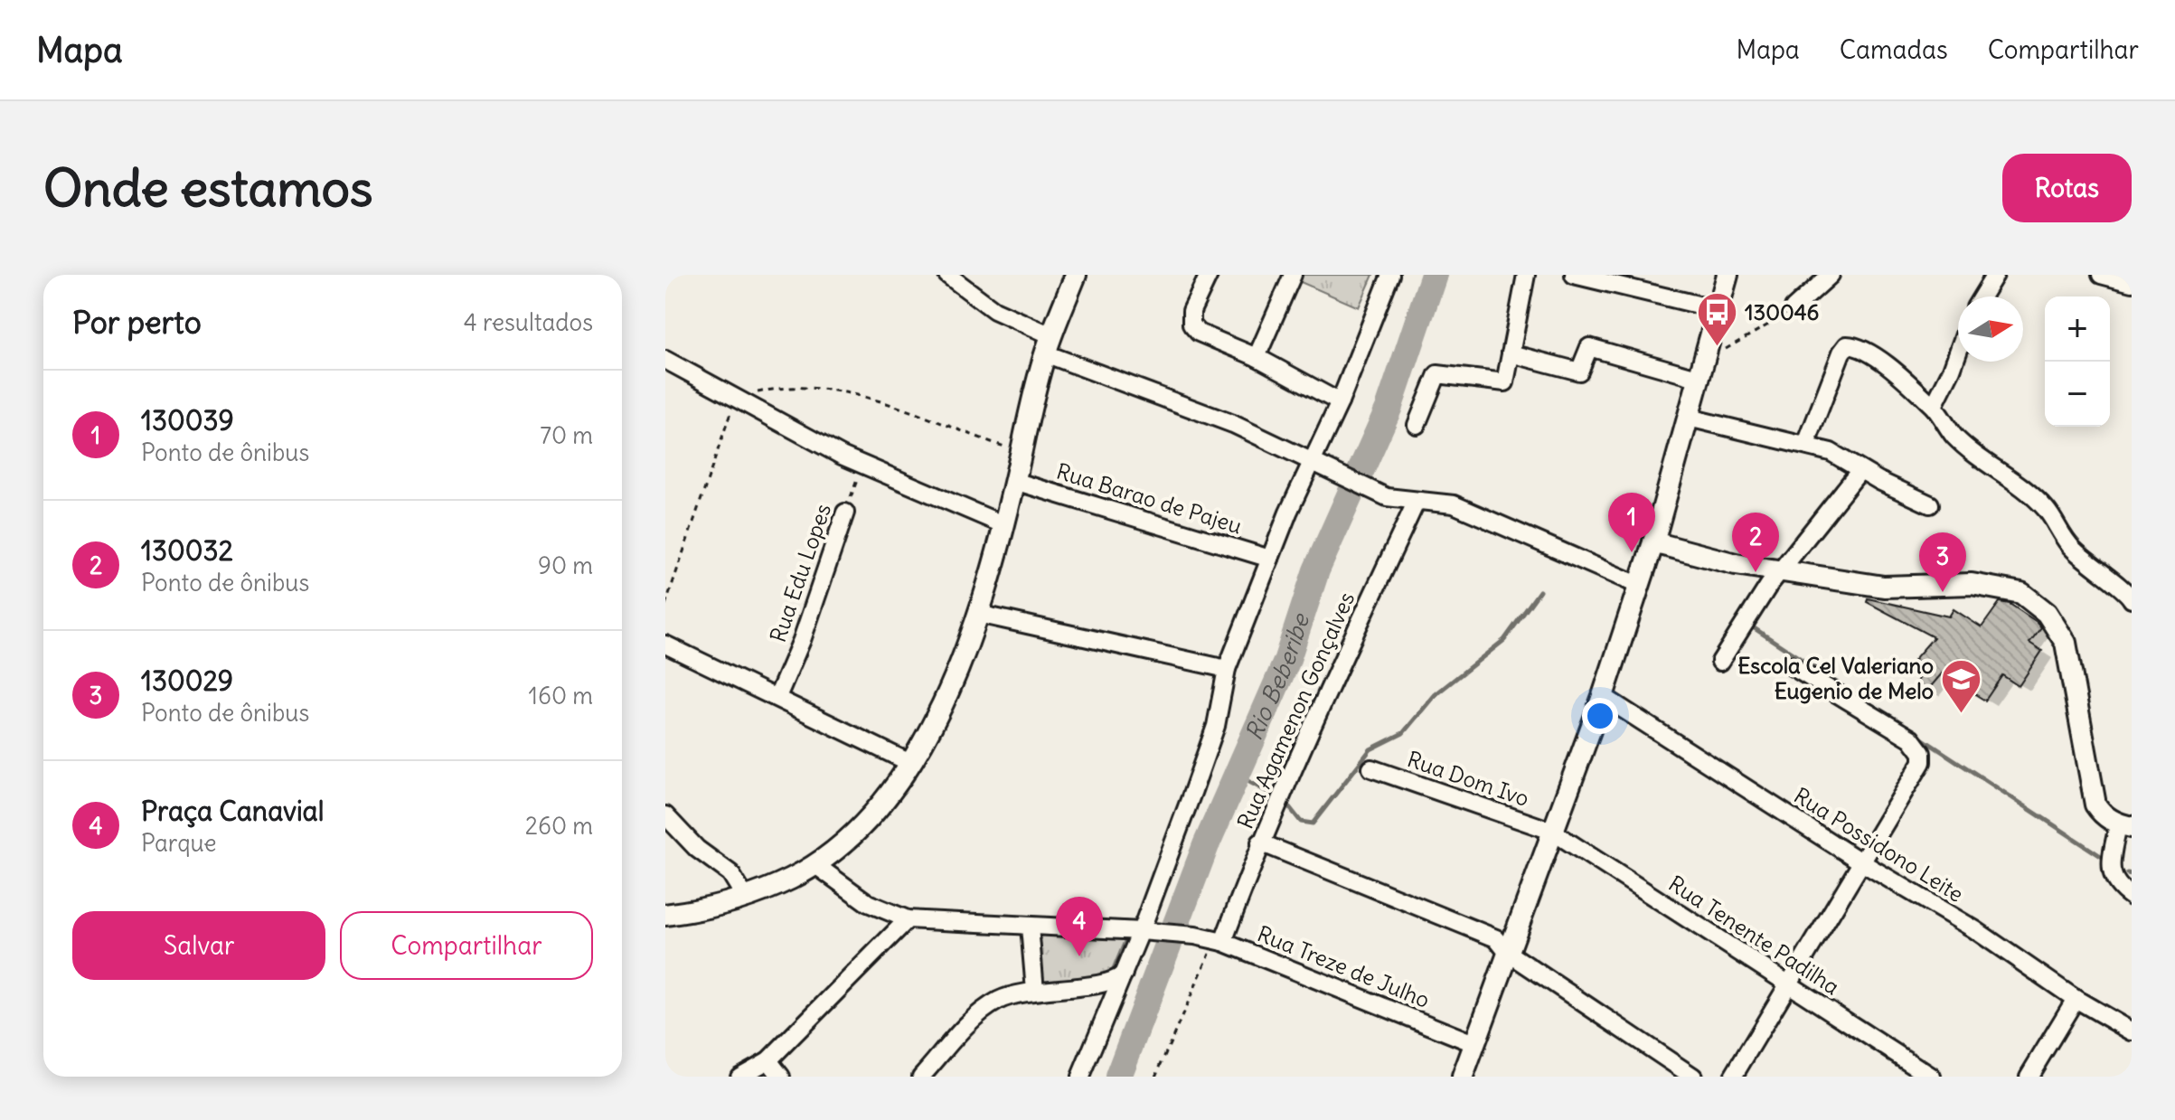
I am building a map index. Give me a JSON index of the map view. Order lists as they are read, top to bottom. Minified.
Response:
{"streets":{"street":["Rua Barao de Pajeu","Rua Edu Lopes","Rua Agamenon Gonçalves","Rua Dom Ivo","Rua Possidono Leite","Rua Tenente Padilha","Rua Treze de Julho"]},"crossings":[["Rua Agamenon Gonçalves","Rua Treze de Julho"],["Rua Dom Ivo","Rua Tenente Padilha"]],"water":["Rio Beberibe"],"places":{"bus stop":["130046"],"school or university":["Escola Cel Valeriano Eugenio de Melo"]},"north":"right","page":{"header":"Mapa","nav":["Mapa","Camadas","Compartilhar"],"buttons":["Rotas",["Salvar","Compartilhar"]],"title":"Onde estamos","heading":["Por perto","4 resultados"],"map_buttons":["+","−"],"list":[{"mark":"1","name":"130039","note":"Ponto de ônibus","value":"70 m"},{"mark":"2","name":"130032","note":"Ponto de ônibus","value":"90 m"},{"mark":"3","name":"130029","note":"Ponto de ônibus","value":"160 m"},{"mark":"4","name":"Praça Canavial","note":"Parque","value":"260 m"}],"pins":["1","2","3","4"]}}
